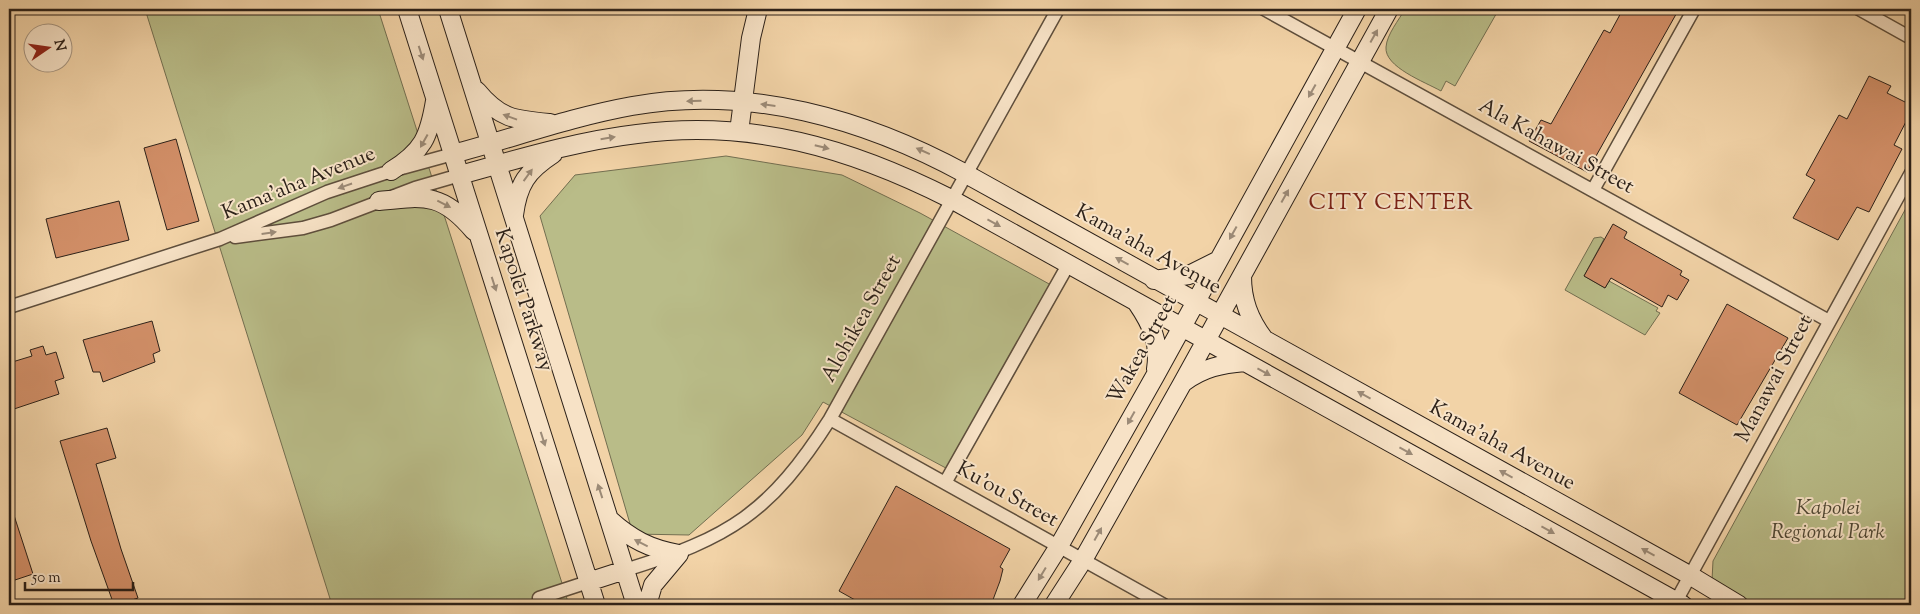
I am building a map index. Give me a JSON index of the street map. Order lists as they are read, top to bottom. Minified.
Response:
{"streets":{"street":["Ala Kahawai Street","Kama'aha Avenue","Kapolei Parkway","Alohikea Street","Wakea Street","Manawai Street","Ku'ou Street"]},"crossings":[["Ala Kahawai Street","Wakea Street"],["Ala Kahawai Street","Manawai Street"],["Kama'aha Avenue","Kapolei Parkway"],["Kama'aha Avenue","Alohikea Street"],["Kama'aha Avenue","Wakea Street"],["Kama'aha Avenue","Manawai Street"],["Kapolei Parkway","Alohikea Street"],["Alohikea Street","Ku'ou Street"],["Wakea Street","Ku'ou Street"]],"districts":["CITY CENTER"],"parks":["Kapolei Regional Park"],"scale_bar":"50 m","north":"right"}
